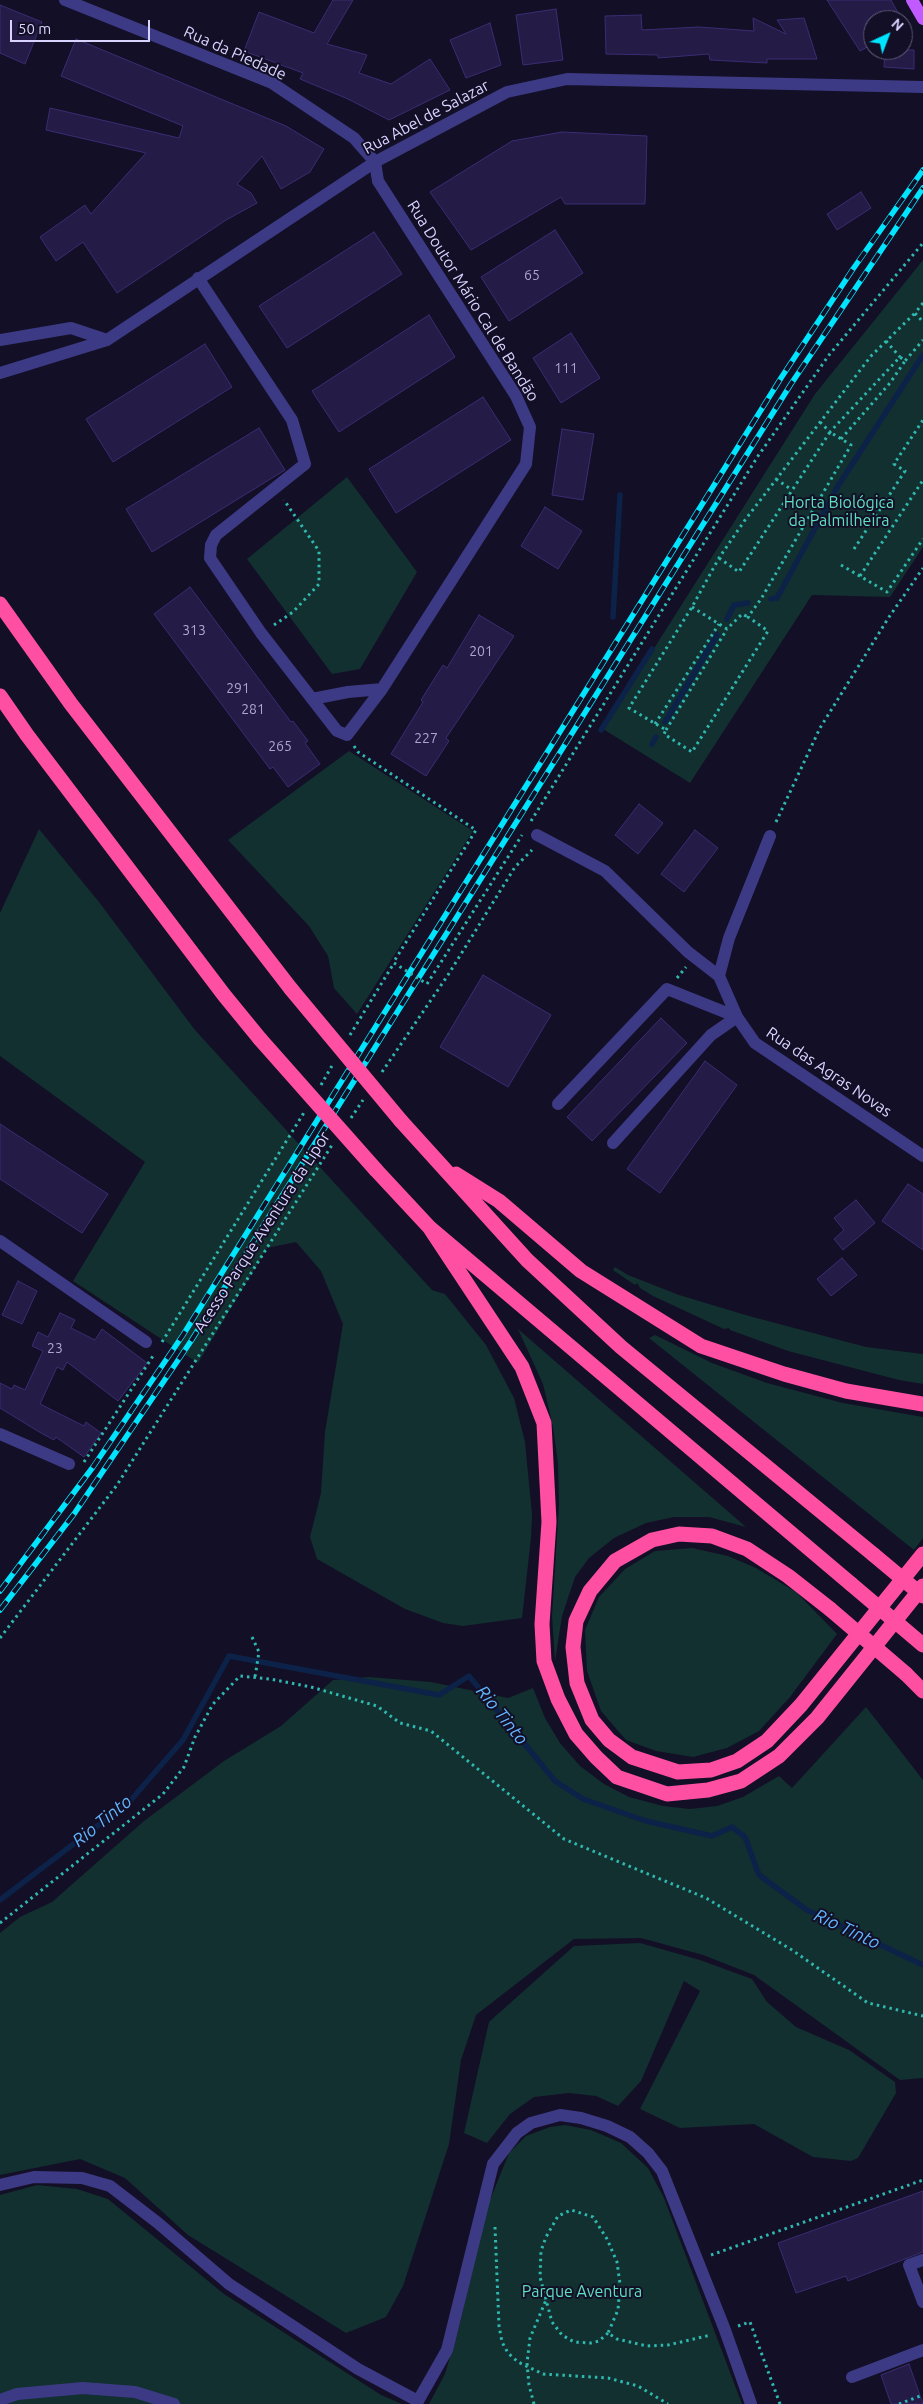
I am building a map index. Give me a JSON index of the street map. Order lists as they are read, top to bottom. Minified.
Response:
{"streets":{"street":["Rua da Piedade","Rua Abel de Salazar","Rua Doutor Mário Cal de Bandão","Rua das Agras Novas"],"path":["Acesso Parque Aventura da Lipor"]},"crossings":[["Rua da Piedade","Rua Abel de Salazar"],["Rua da Piedade","Rua Doutor Mário Cal de Bandão"],["Rua Abel de Salazar","Rua Doutor Mário Cal de Bandão"]],"water":["Rio Tinto"],"parks":["Horta Biológica da Palmilheira","Parque Aventura"],"house_numbers":["65","111","313","201","291","281","227","265","23"],"scale_bar":"50 m","north":"top right"}
